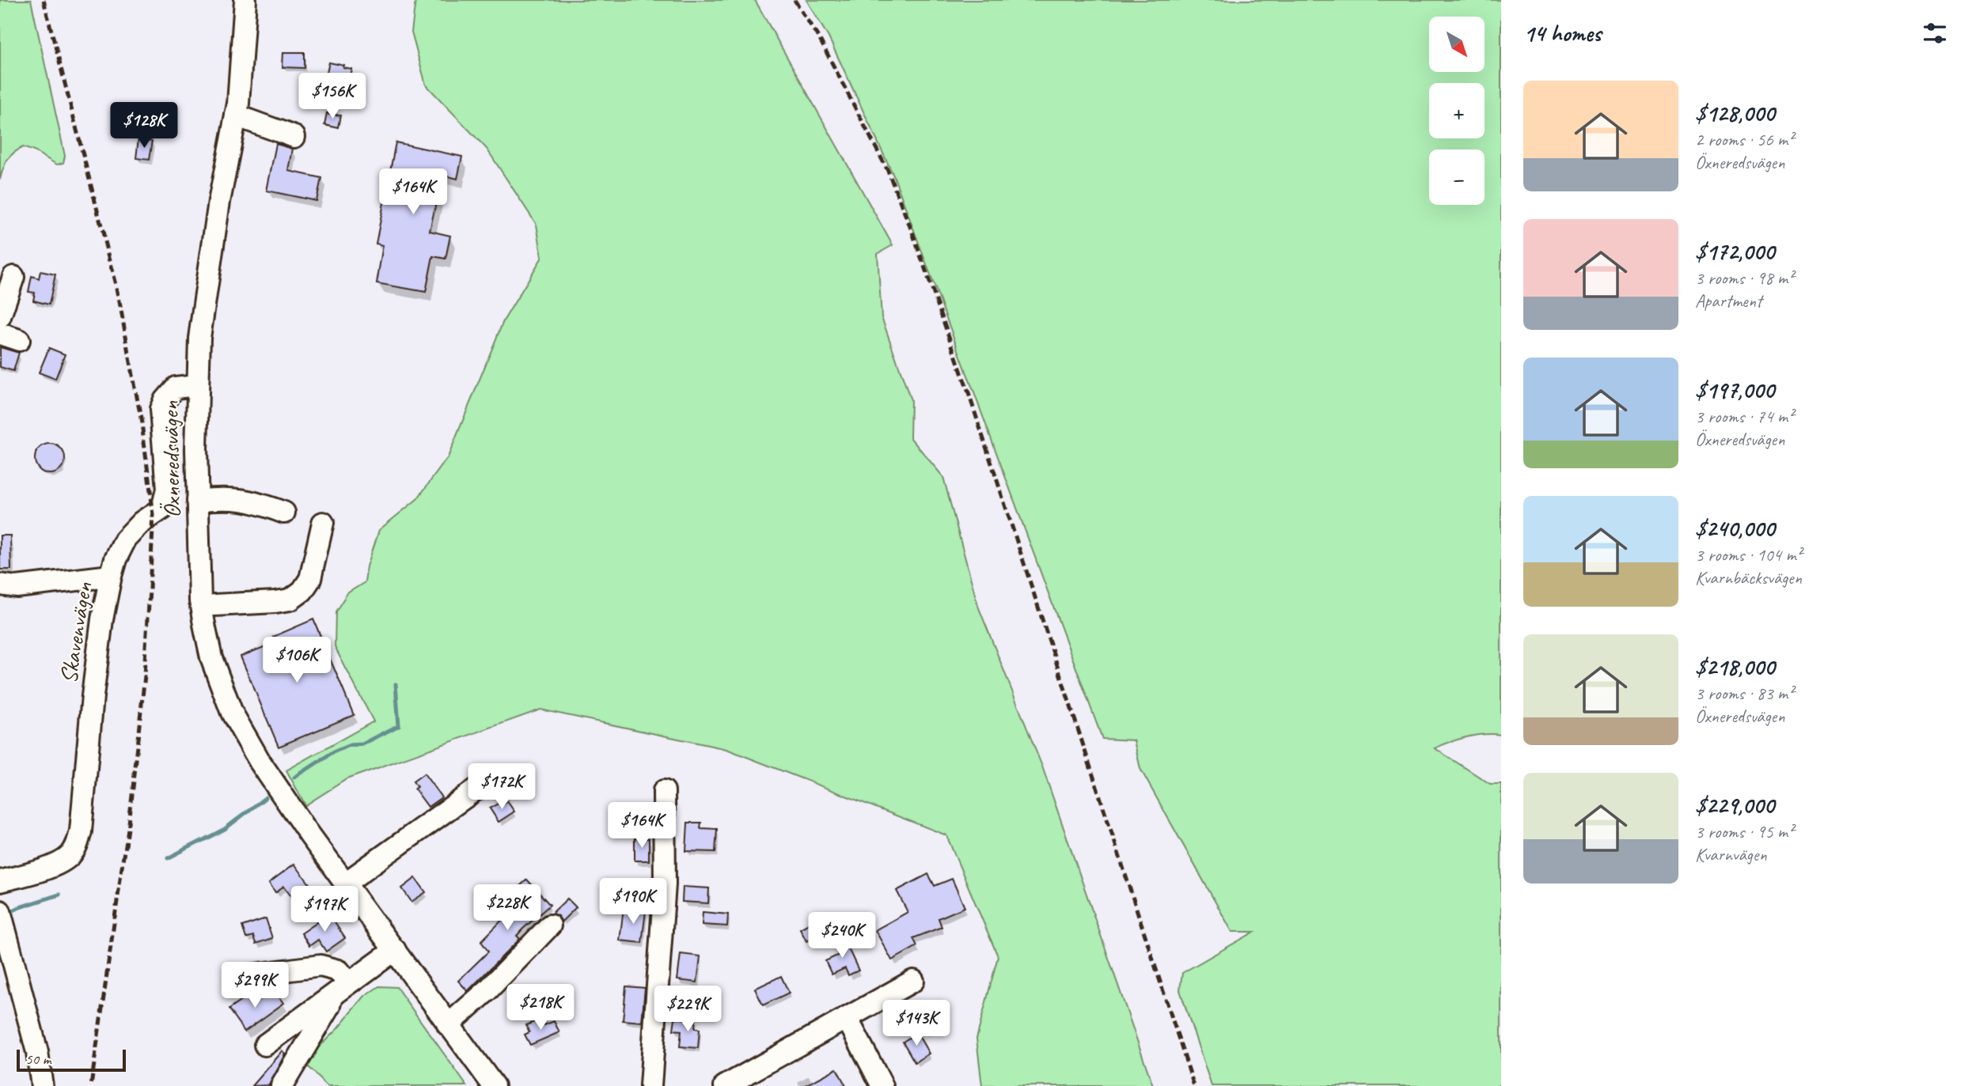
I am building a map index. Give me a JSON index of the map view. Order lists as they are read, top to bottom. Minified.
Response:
{"streets":{"street":["Öxneredsvägen","Skavenvägen"]},"crossings":[["Öxneredsvägen","Skavenvägen"]],"scale_bar":"50 m","north":"bottom right","page":{"heading":"14 homes","map_buttons":["+","−"],"list":[{"name":"$128,000","note":"2 rooms · 56 m² · Öxneredsvägen"},{"name":"$172,000","note":"3 rooms · 98 m² · Apartment"},{"name":"$197,000","note":"3 rooms · 74 m² · Öxneredsvägen"},{"name":"$240,000","note":"3 rooms · 104 m² · Kvarnbäcksvägen"},{"name":"$218,000","note":"3 rooms · 83 m² · Öxneredsvägen"},{"name":"$229,000","note":"3 rooms · 95 m² · Kvarnvägen"}],"price":["$156K","$128K","$164K","$106K","$172K","$164K","$190K","$228K","$197K","$240K","$299K","$218K","$229K","$143K"],"scale":"50 m"}}
